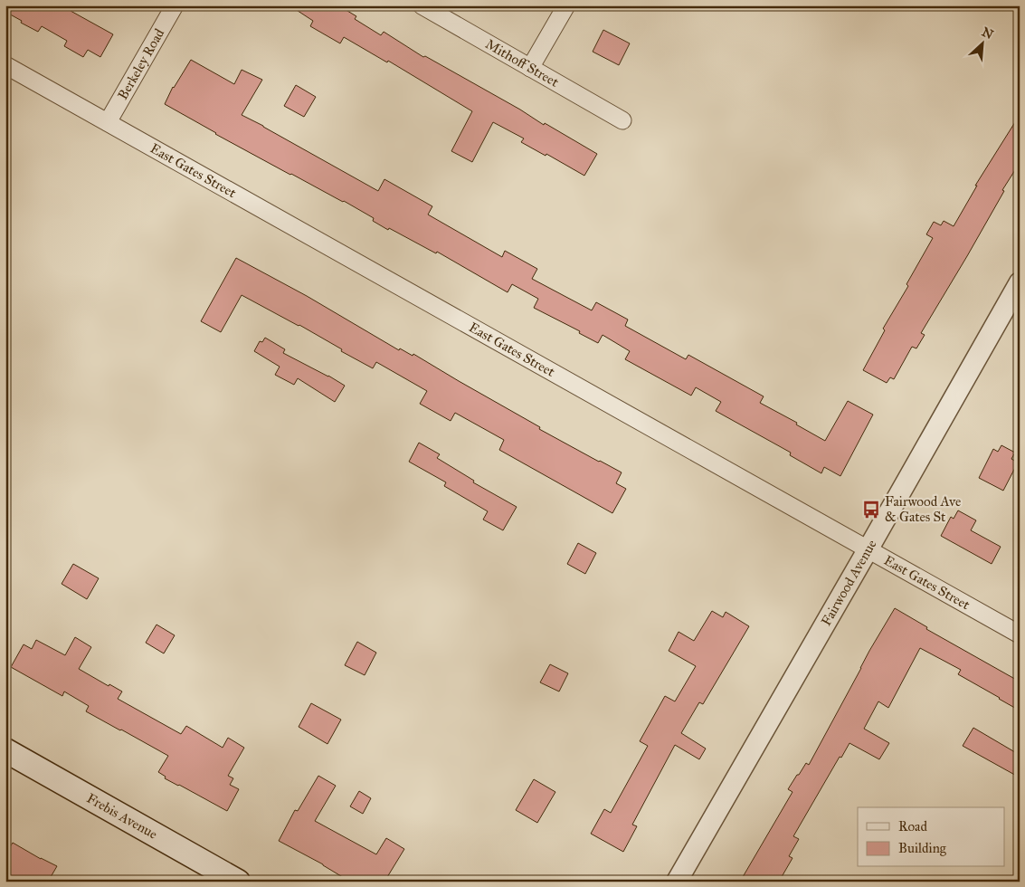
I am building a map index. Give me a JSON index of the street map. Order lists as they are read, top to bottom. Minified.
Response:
{"streets":{"main road":["Frebis Avenue"],"street":["Mithoff Street","Berkeley Road","East Gates Street","Fairwood Avenue"]},"crossings":[["Berkeley Road","East Gates Street"],["East Gates Street","Fairwood Avenue"]],"places":{"bus stop":["Fairwood Ave & Gates St"]},"legend":["Road","Building"],"north":"top right"}
